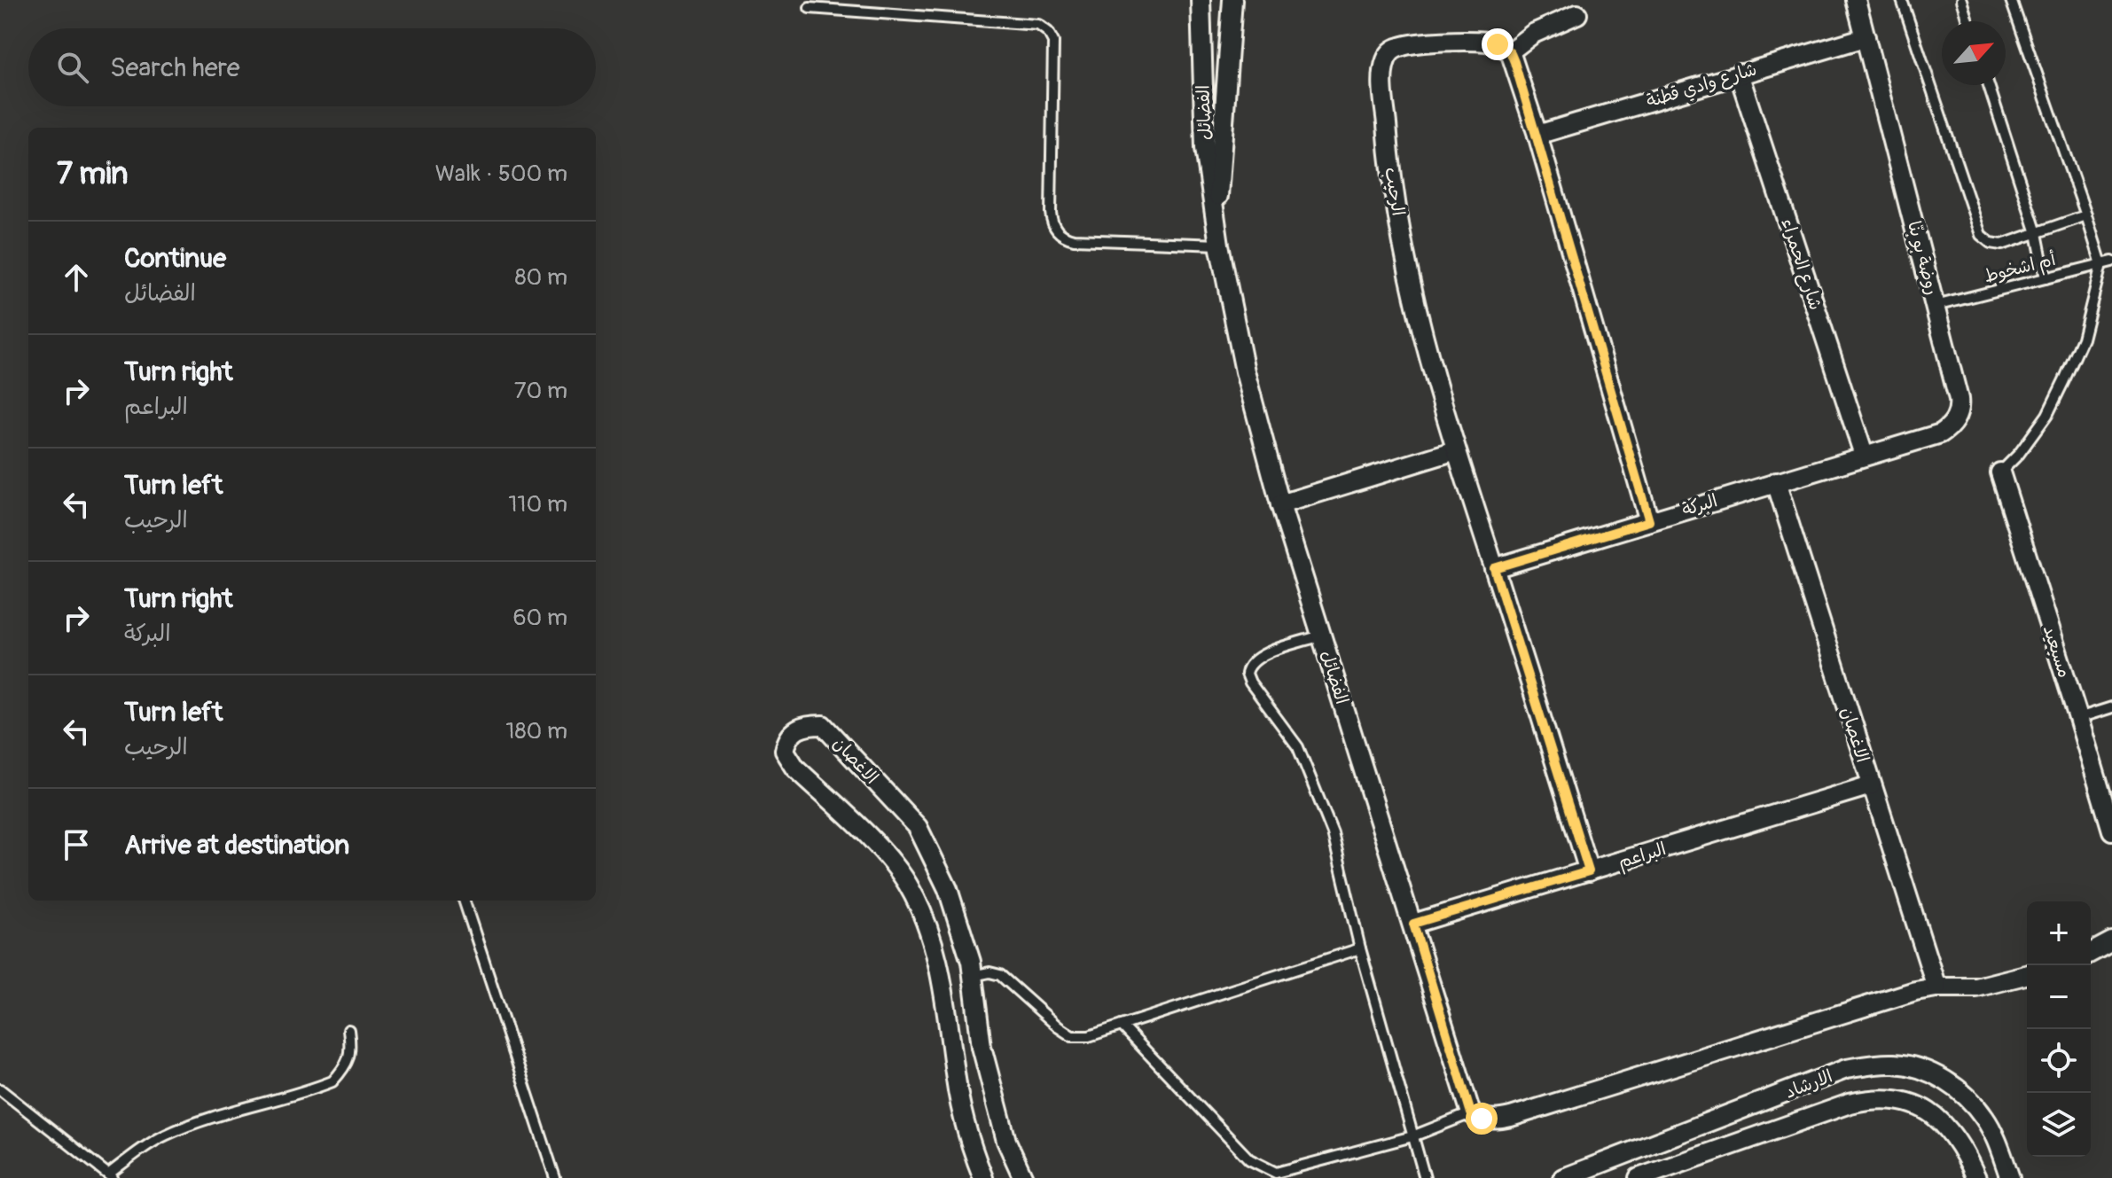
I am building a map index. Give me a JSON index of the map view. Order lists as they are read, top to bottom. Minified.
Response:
{"streets":{"street":["شارع وادي قطنة","الفضائل","الرحيب","روضة بو بنّا","شارع الحمراء","البركة","مسيعيد","الاغصان","البراعم","الارشاد"],"lane":["أم اشخوط"]},"crossings":[["شارع وادي قطنة","روضة بو بنّا"],["شارع وادي قطنة","شارع الحمراء"],["الفضائل","البراعم"],["الرحيب","البركة"],["الرحيب","البراعم"],["روضة بو بنّا","شارع الحمراء"],["روضة بو بنّا","أم اشخوط"],["روضة بو بنّا","البركة"],["شارع الحمراء","البركة"],["البركة","الاغصان"],["الاغصان","البراعم"]],"north":"top right","page":{"search":"Search here","heading":["7 min","Walk · 500 m"],"list":[["Continue","الفضائل","80 m"],["Turn right","البراعم","70 m"],["Turn left","الرحيب","110 m"],["Turn right","البركة","60 m"],["Turn left","الرحيب","180 m"],"Arrive at destination"],"map_buttons":["+","−"]}}
